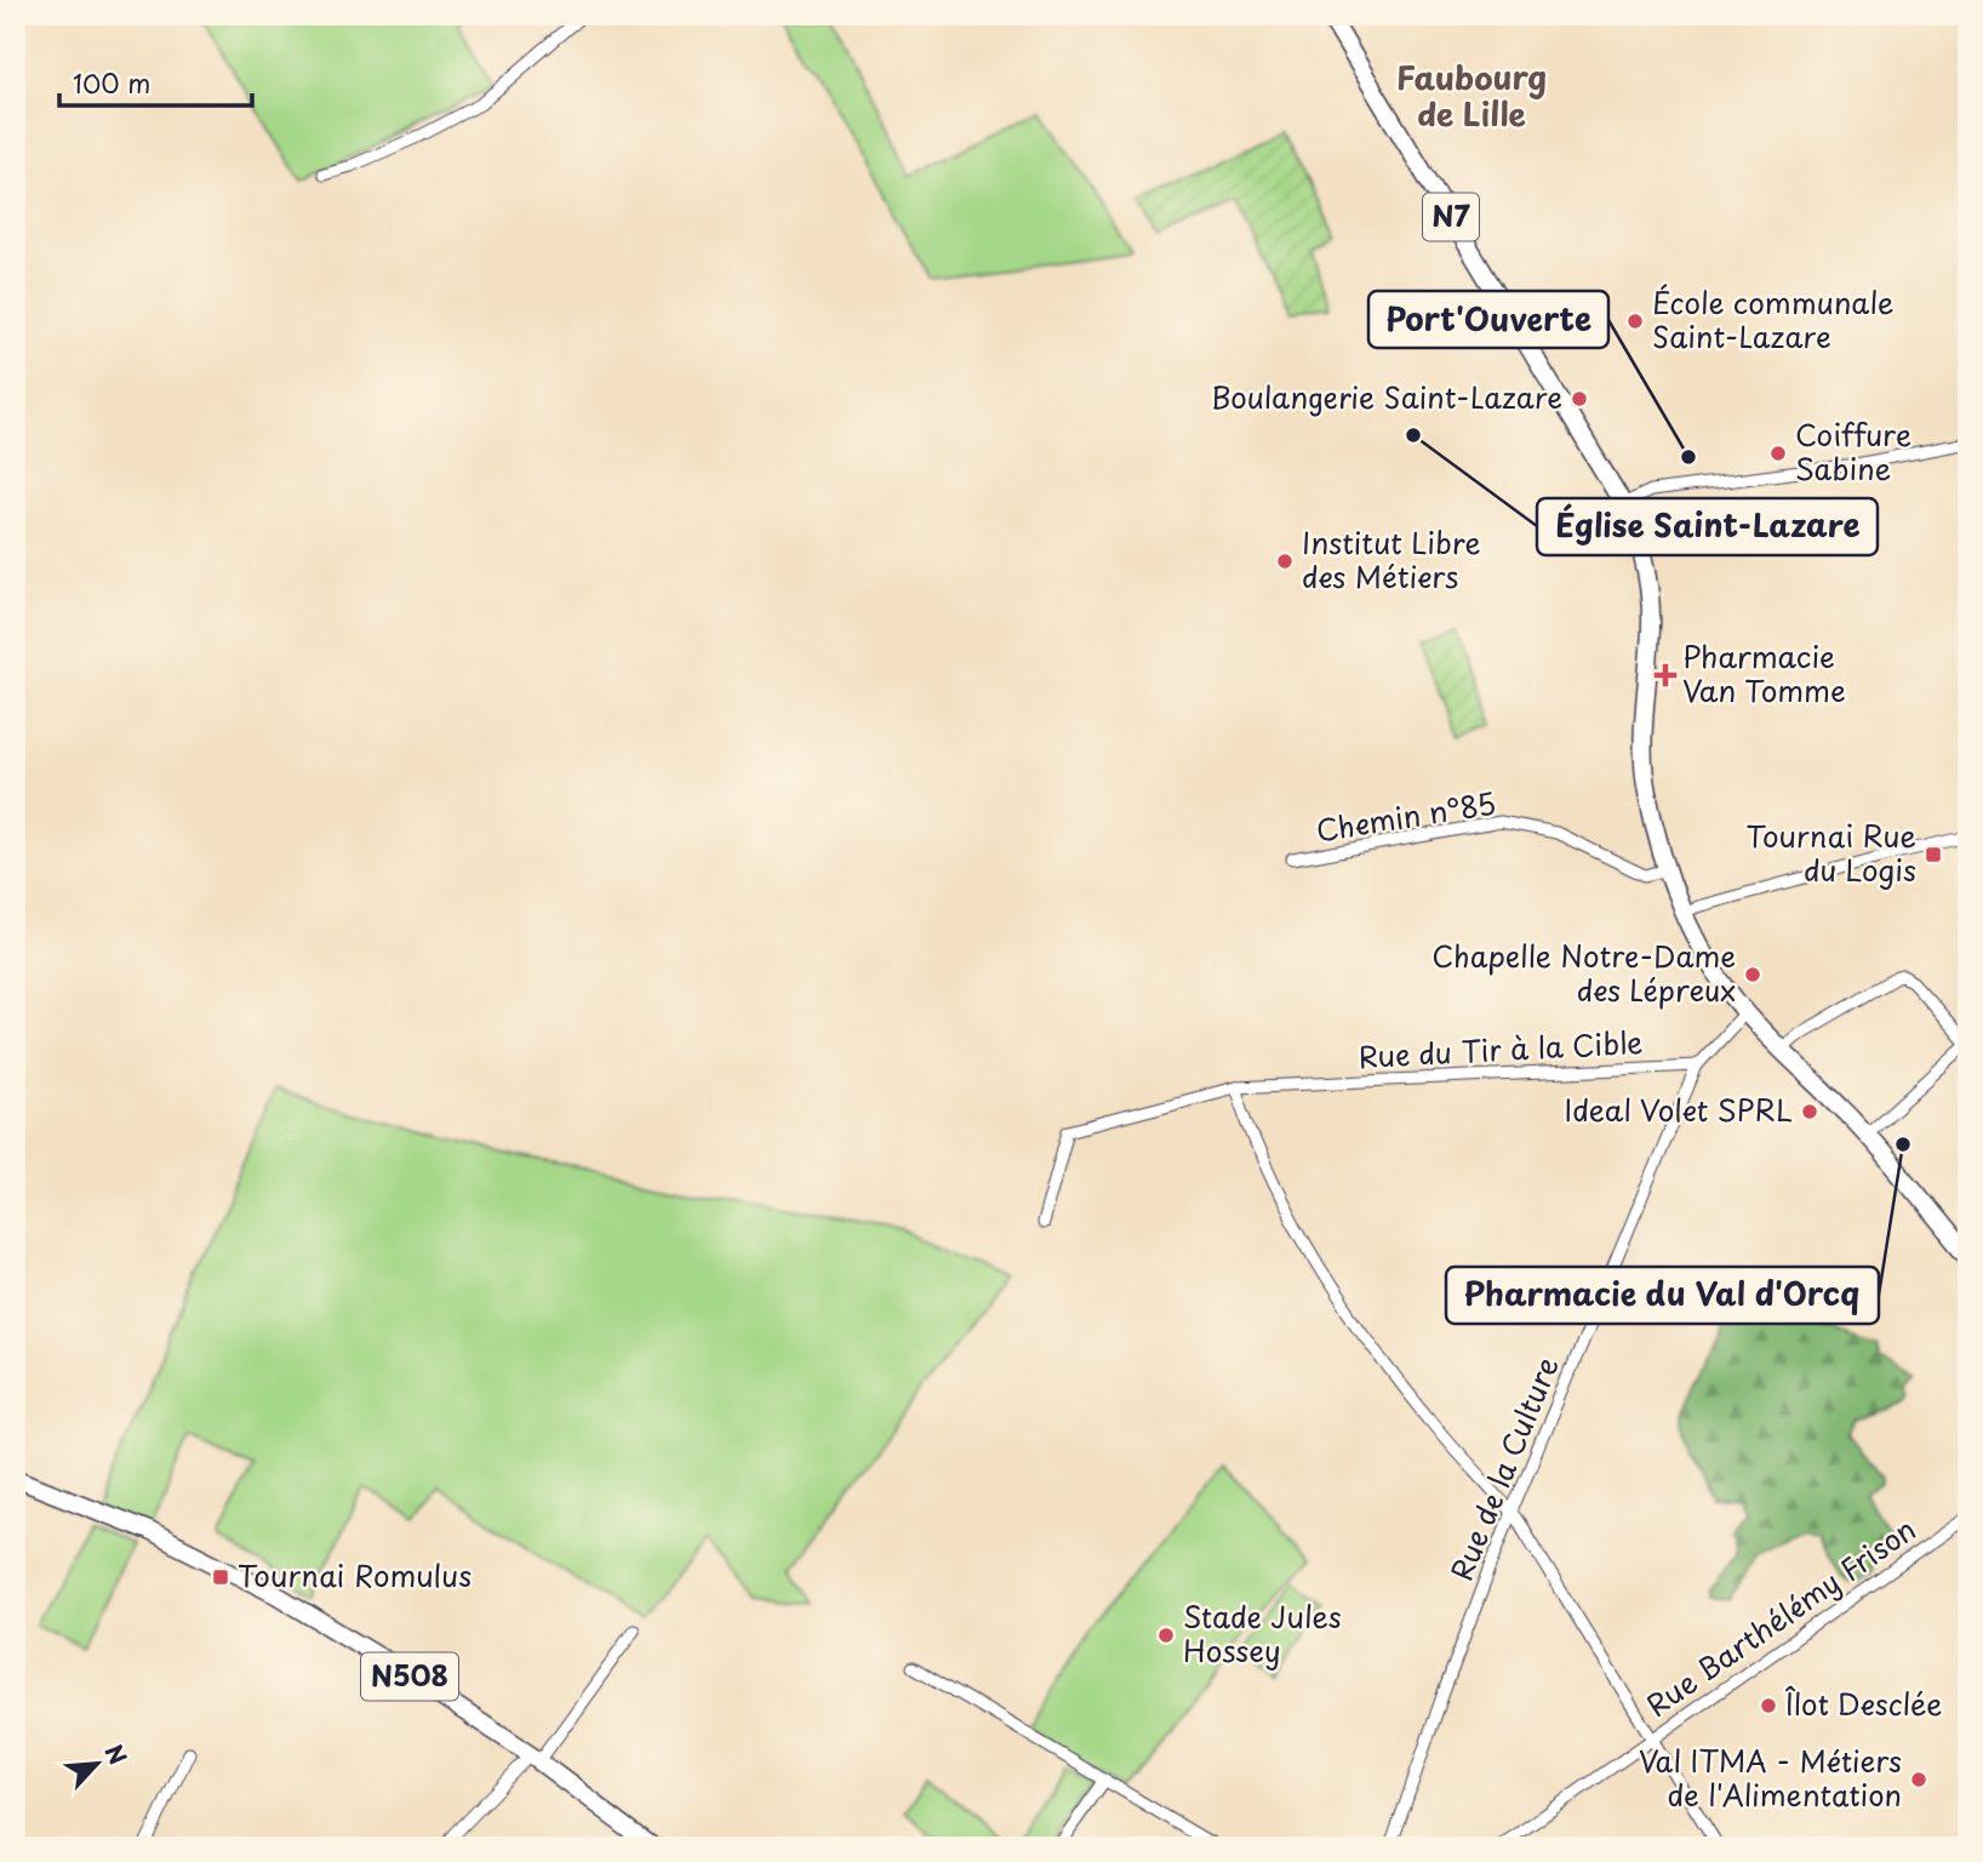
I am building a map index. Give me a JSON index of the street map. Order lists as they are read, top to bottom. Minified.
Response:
{"streets":{"main road":["N7","N508"],"street":["Chemin n°85","Rue du Tir à la Cible","Rue de la Culture","Rue Barthélémy Frison"]},"crossings":[["N7","Chemin n°85"],["Rue du Tir à la Cible","Rue de la Culture"]],"districts":["Faubourg de Lille"],"places":{"other":["École communale Saint-Lazare","Boulangerie Saint-Lazare","Église Saint-Lazare","Coiffure Sabine","Port'Ouverte","Institut Libre des Métiers","Chapelle Notre-Dame des Lépreux","Ideal Volet SPRL","Pharmacie du Val d'Orcq","Stade Jules Hossey","Îlot Desclée","Val ITMA - Métiers de l'Alimentation"],"health":["Pharmacie Van Tomme"],"transit":["Tournai Rue du Logis","Tournai Romulus"]},"scale_bar":"100 m","north":"top right"}
